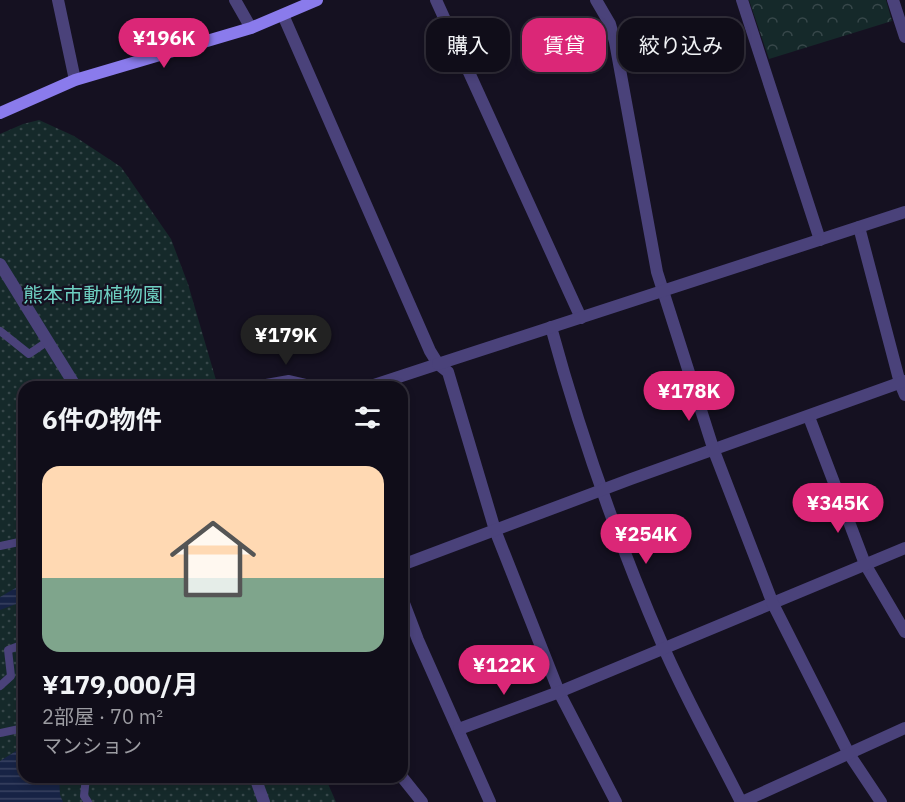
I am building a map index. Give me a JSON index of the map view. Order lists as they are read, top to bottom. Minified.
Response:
{"parks":["熊本市動植物園"],"page":{"price":["¥196K","¥179K","¥178K","¥345K","¥254K","¥122K"],"chip":["購入","賃貸","絞り込み"],"heading":"6件の物件","list":[{"name":"¥179,000/月","note":"2部屋 · 70 m² · マンション"}]}}
